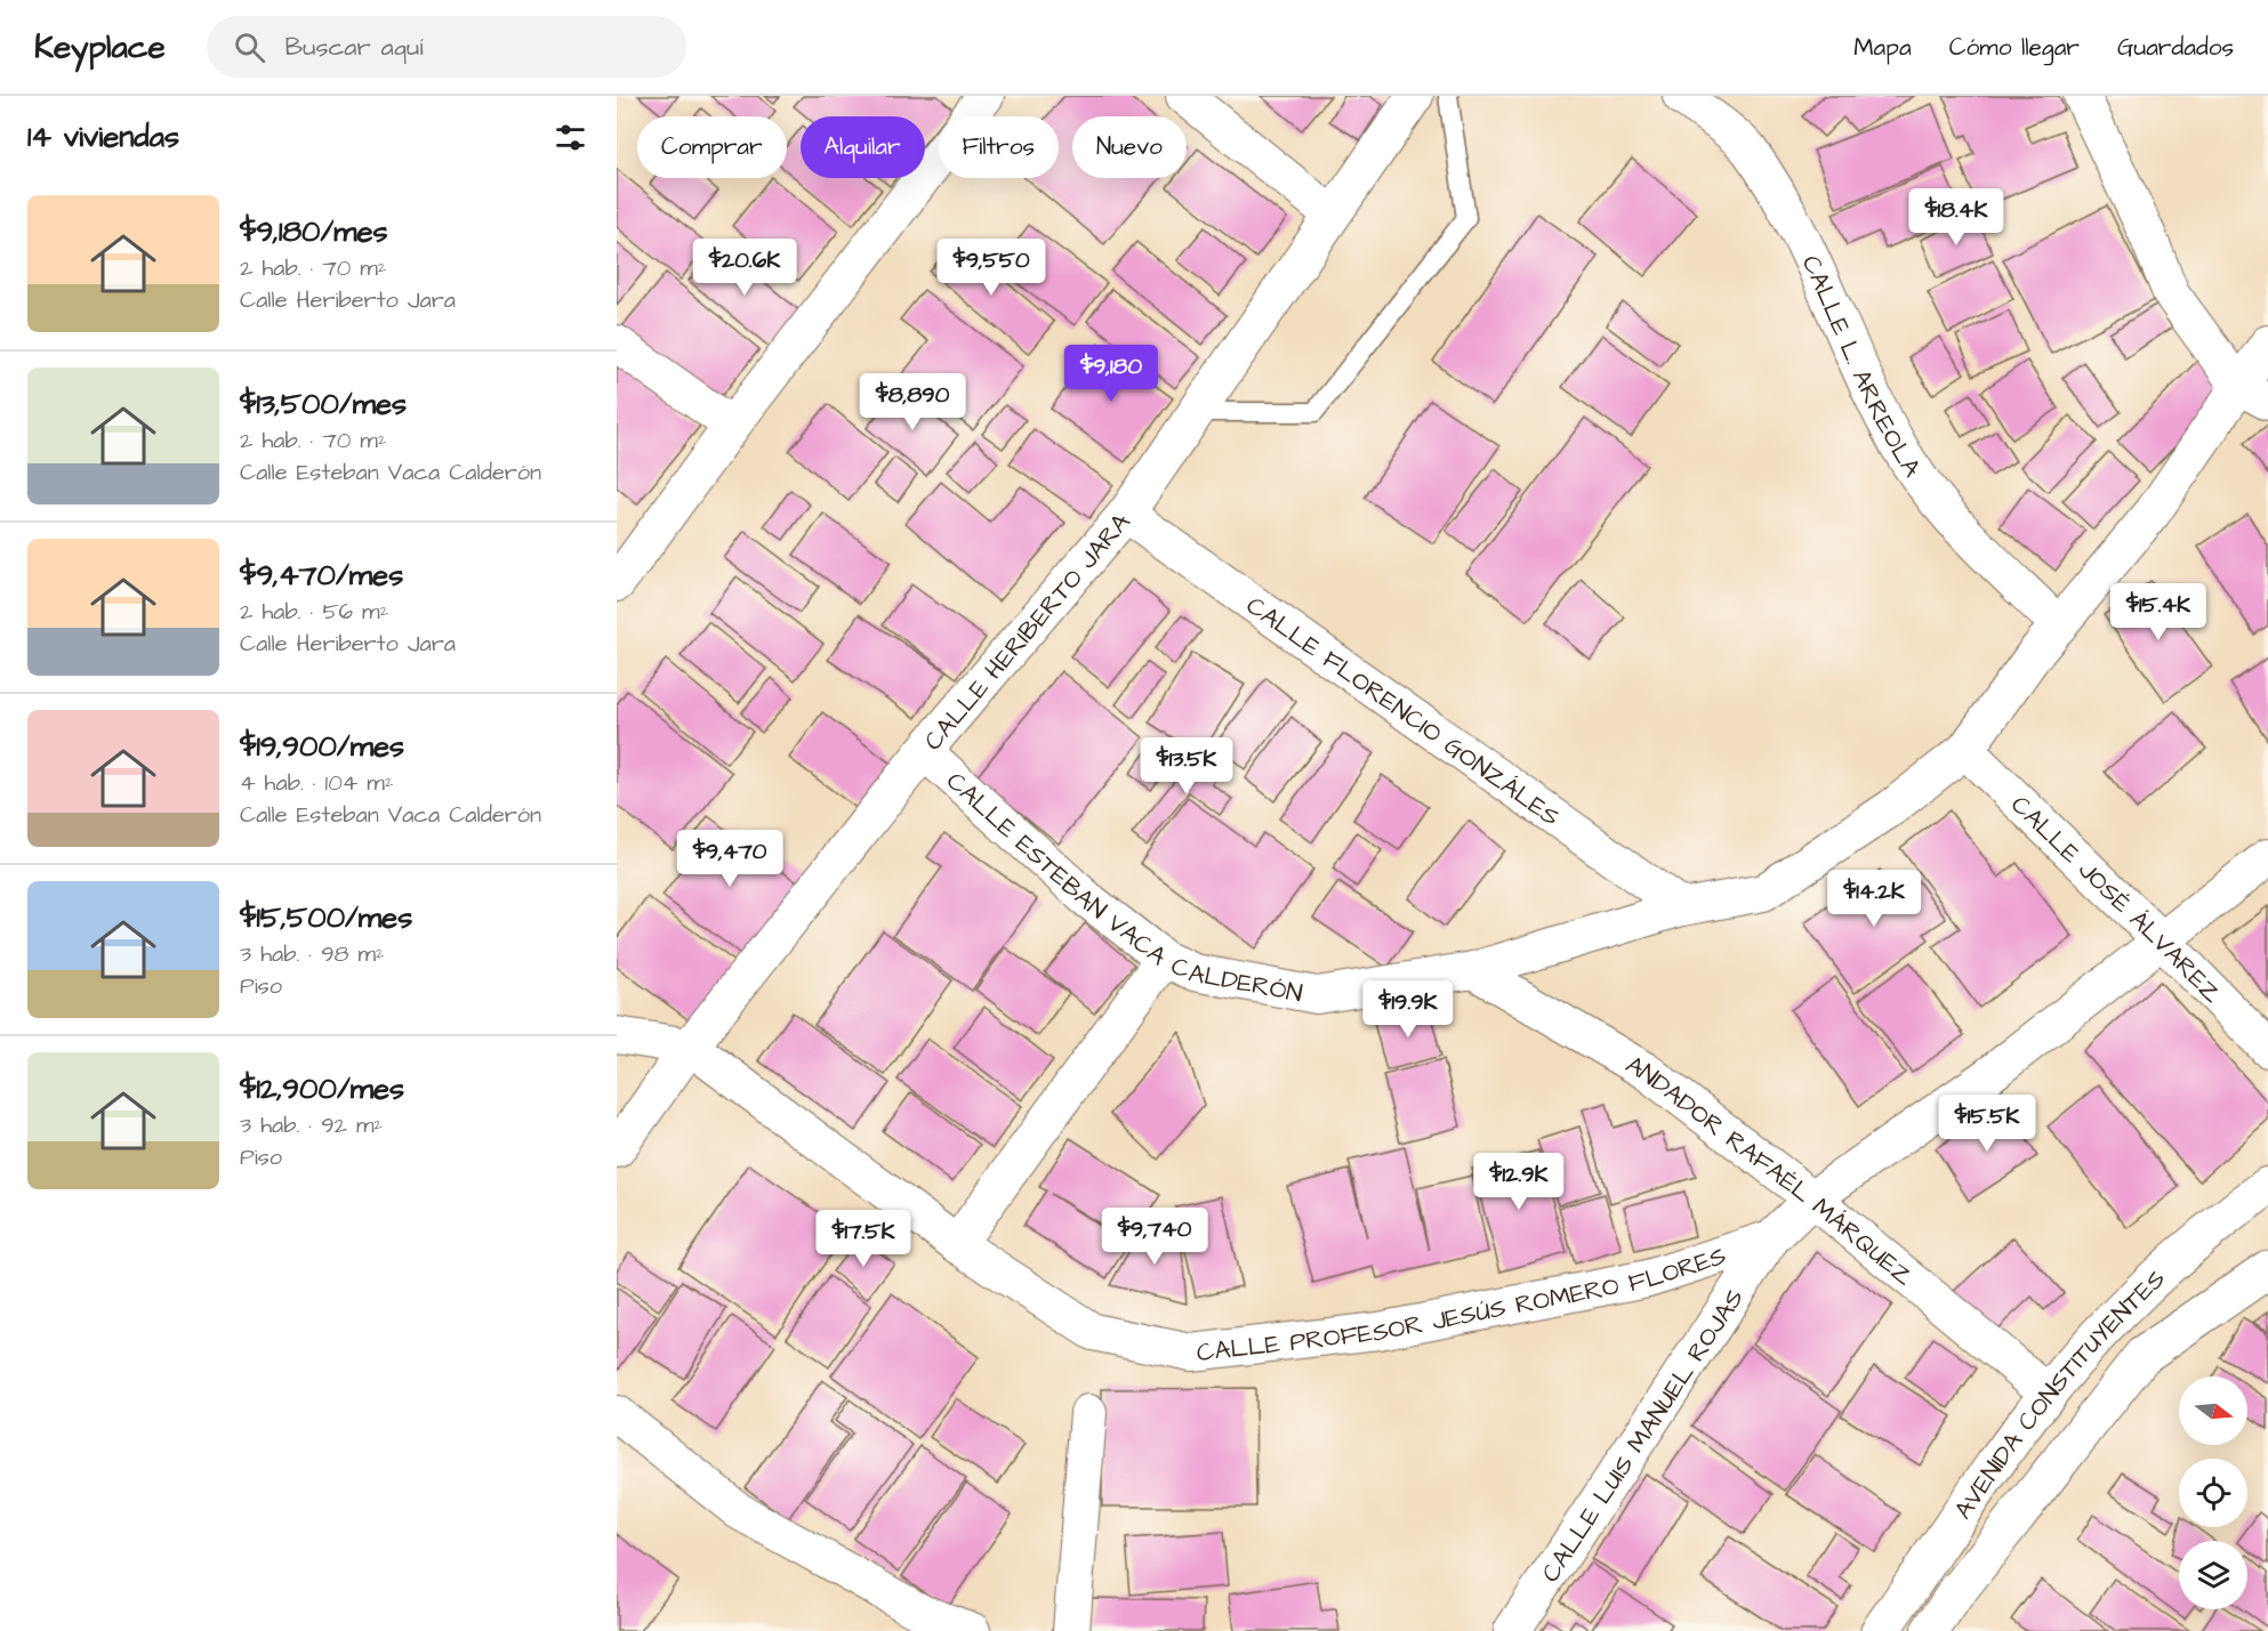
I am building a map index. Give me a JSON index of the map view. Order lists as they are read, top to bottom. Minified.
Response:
{"streets":{"street":["CALLE L. ARREOLA","CALLE HERIBERTO JARA","CALLE FLORENCIO GONZÁLES","CALLE ESTEBAN VACA CALDERÓN","CALLE JOSÉ ÁLVAREZ","ANDADOR RAFAÉL MÁRQUEZ","CALLE PROFESOR JESÚS ROMERO FLORES","AVENIDA CONSTITUYENTES","CALLE LUIS MANUEL ROJAS"]},"crossings":[["CALLE L. ARREOLA","CALLE ESTEBAN VACA CALDERÓN"],["CALLE HERIBERTO JARA","CALLE FLORENCIO GONZÁLES"],["CALLE HERIBERTO JARA","CALLE ESTEBAN VACA CALDERÓN"],["CALLE HERIBERTO JARA","CALLE PROFESOR JESÚS ROMERO FLORES"],["CALLE FLORENCIO GONZÁLES","CALLE ESTEBAN VACA CALDERÓN"],["CALLE ESTEBAN VACA CALDERÓN","CALLE JOSÉ ÁLVAREZ"],["CALLE ESTEBAN VACA CALDERÓN","ANDADOR RAFAÉL MÁRQUEZ"],["CALLE JOSÉ ÁLVAREZ","CALLE PROFESOR JESÚS ROMERO FLORES"],["ANDADOR RAFAÉL MÁRQUEZ","CALLE PROFESOR JESÚS ROMERO FLORES"],["ANDADOR RAFAÉL MÁRQUEZ","AVENIDA CONSTITUYENTES"],["CALLE PROFESOR JESÚS ROMERO FLORES","CALLE LUIS MANUEL ROJAS"]],"north":"right","page":{"header":"Keyplace","search":"Buscar aquí","nav":["Mapa","Cómo llegar","Guardados"],"heading":"14 viviendas","chip":["Comprar","Alquilar","Filtros","Nuevo"],"list":[{"name":"$9,180/mes","note":"2 hab. · 70 m² · Calle Heriberto Jara"},{"name":"$13,500/mes","note":"2 hab. · 70 m² · Calle Esteban Vaca Calderón"},{"name":"$9,470/mes","note":"2 hab. · 56 m² · Calle Heriberto Jara"},{"name":"$19,900/mes","note":"4 hab. · 104 m² · Calle Esteban Vaca Calderón"},{"name":"$15,500/mes","note":"3 hab. · 98 m² · Piso"},{"name":"$12,900/mes","note":"3 hab. · 92 m² · Piso"}],"price":["$18.4K","$20.6K","$9,550","$9,180","$8,890","$15.4K","$13.5K","$9,470","$14.2K","$19.9K","$15.5K","$12.9K","$9,740","$17.5K"]}}
